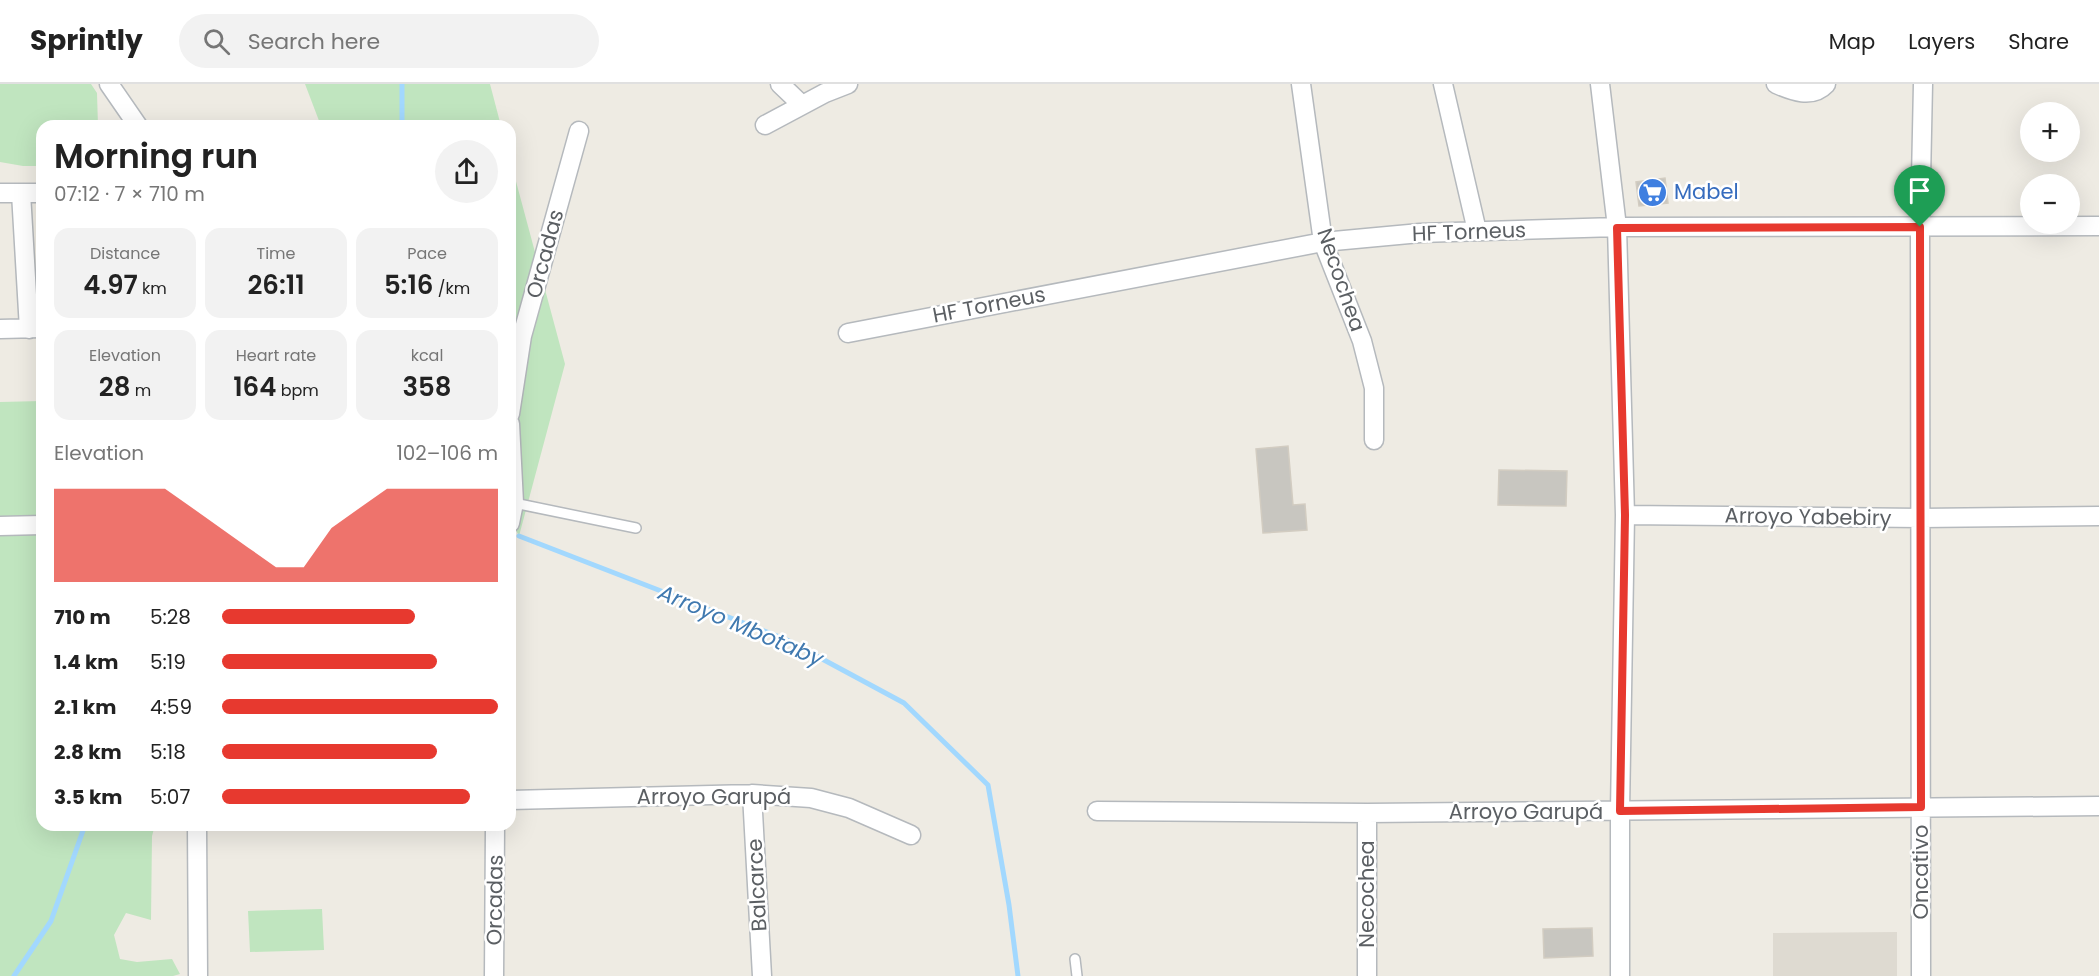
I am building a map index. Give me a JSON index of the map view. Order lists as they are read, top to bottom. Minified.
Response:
{"streets":{"street":["HF Torneus","Orcadas","Necochea","Arroyo Yabebiry","Arroyo Garupá","Oncativo","Balcarce"]},"crossings":[["HF Torneus","Necochea"],["HF Torneus","Oncativo"],["Necochea","Arroyo Garupá"],["Arroyo Yabebiry","Oncativo"],["Arroyo Garupá","Oncativo"],["Arroyo Garupá","Balcarce"]],"water":["Arroyo Mbotaby"],"places":{"supermarket":["Mabel"]},"page":{"header":"Sprintly","search":"Search here","nav":["Map","Layers","Share"],"map_buttons":["+","−"],"heading":["Morning run","07:12 · 7 × 710 m"],"stats":[["Distance","4.97 km"],["Time","26:11"],["Pace","5:16 /km"],["Elevation","28 m"],["Heart rate","164 bpm"],["kcal","358"]],"chart":["Elevation","102–106 m"],"list":[{"name":"710 m","note":"5:28"},{"name":"1.4 km","note":"5:19"},{"name":"2.1 km","note":"4:59"},{"name":"2.8 km","note":"5:18"},{"name":"3.5 km","note":"5:07"}]}}
